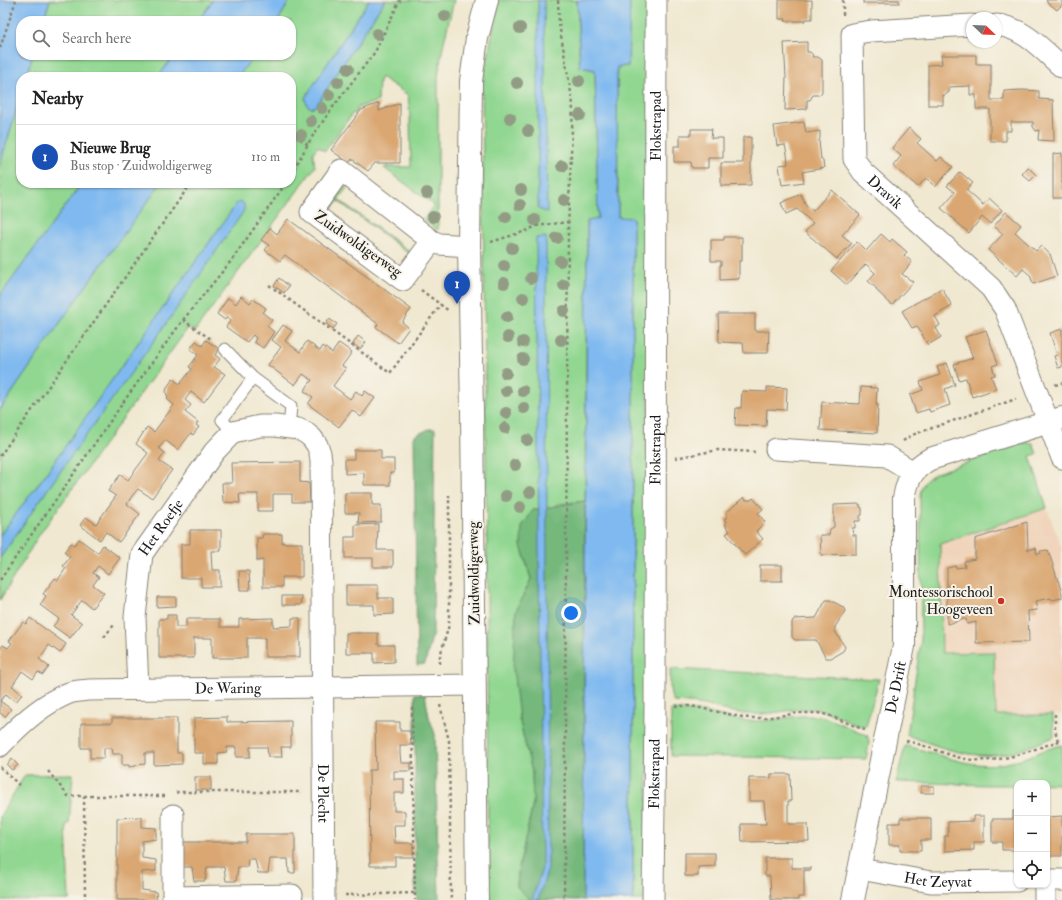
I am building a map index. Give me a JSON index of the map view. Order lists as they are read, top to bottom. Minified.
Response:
{"streets":{"main road":["Zuidwoldigerweg","De Drift"],"street":["Flokstrapad","Dravik","Het Roefje","De Waring","De Plecht","Het Zeyvat"]},"crossings":[["Dravik","De Drift"],["Zuidwoldigerweg","De Waring"],["Het Roefje","De Waring"],["De Drift","Het Zeyvat"],["De Waring","De Plecht"]],"places":["Montessorischool Hoogeveen"],"north":"bottom right","page":{"search":"Search here","heading":"Nearby","list":[{"mark":"1","name":"Nieuwe Brug","note":"Bus stop · Zuidwoldigerweg","value":"110 m"}],"pins":"1","map_buttons":["+","−"]}}
